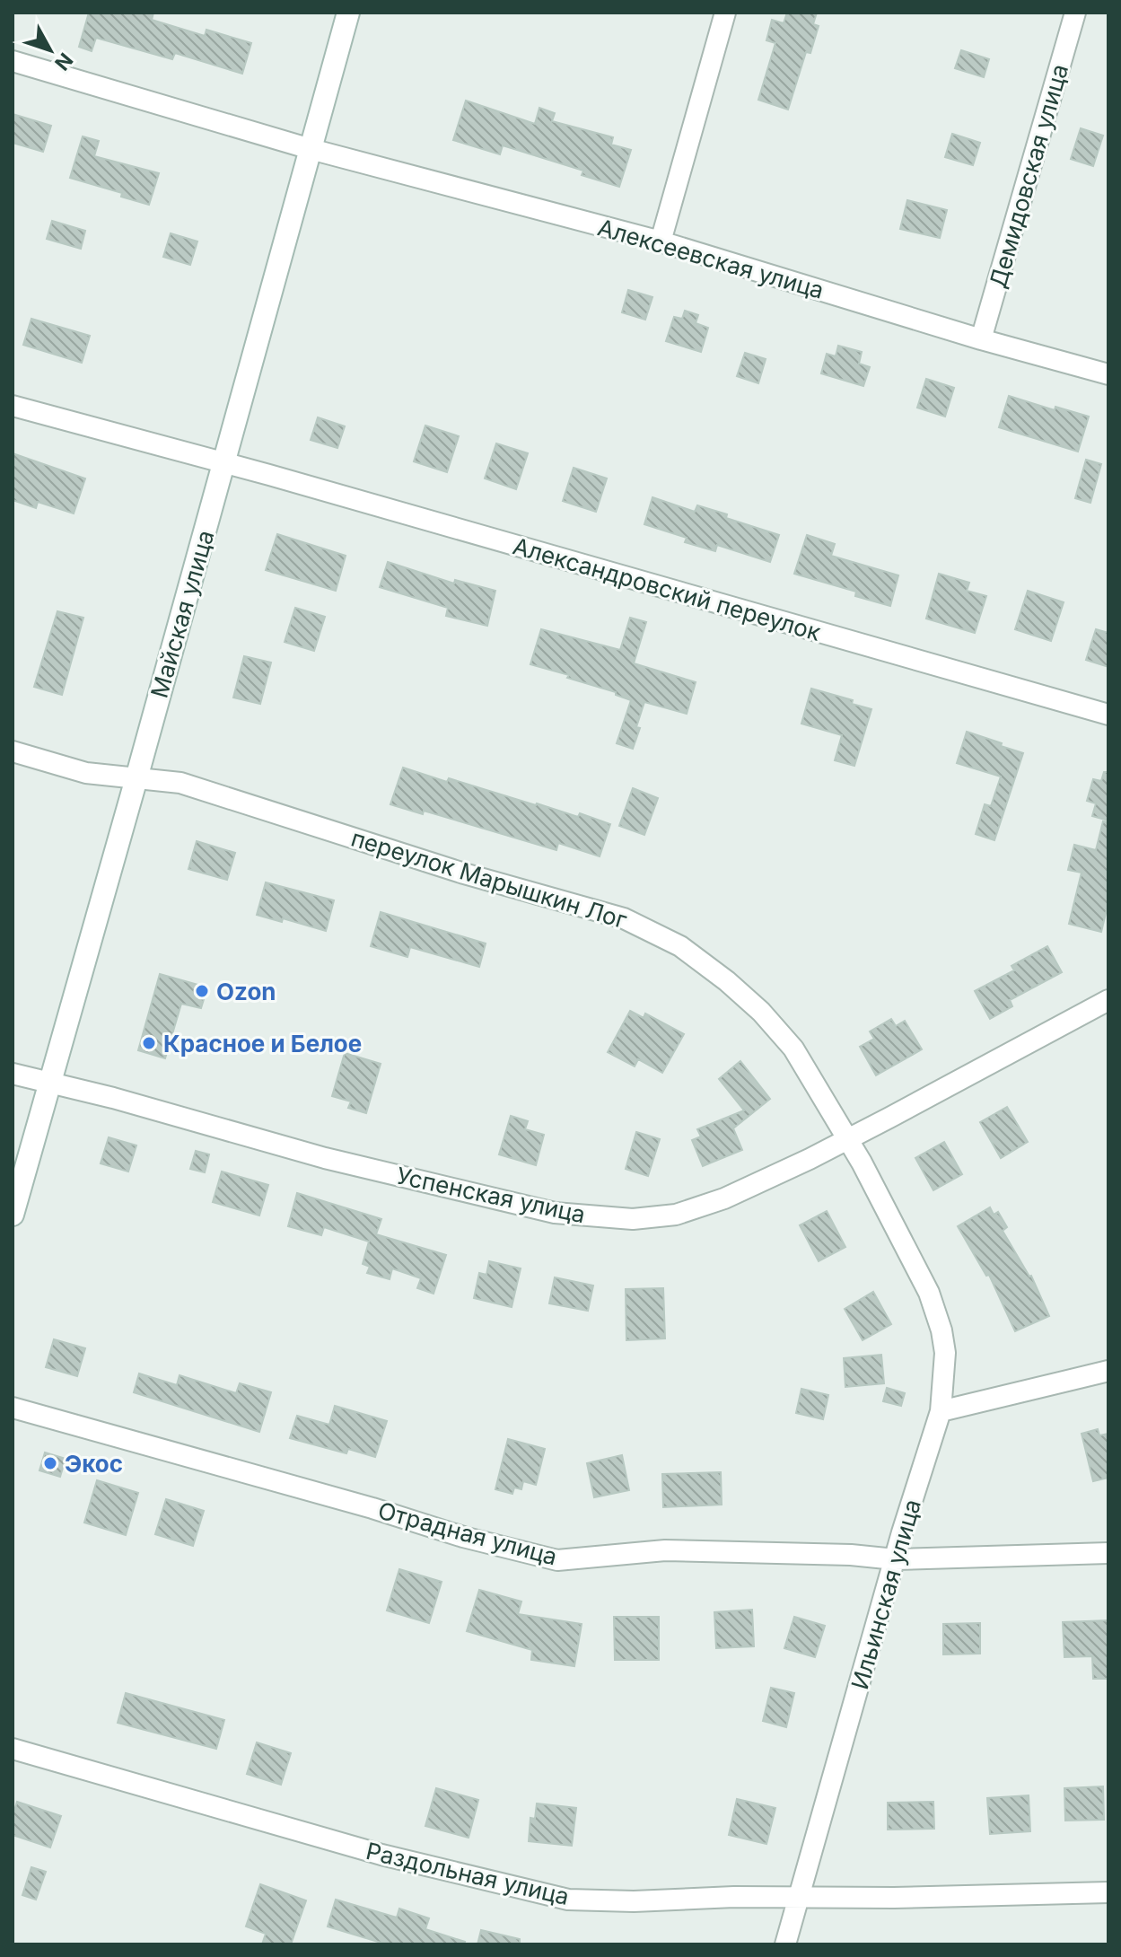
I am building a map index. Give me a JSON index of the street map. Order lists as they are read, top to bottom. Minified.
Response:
{"streets":{"street":["Демидовская улица","Алексеевская улица","Александровский переулок","Майская улица","переулок Марышкин Лог","Успенская улица","Отрадная улица","Ильинская улица","Раздольная улица"]},"crossings":[["Демидовская улица","Алексеевская улица"],["Алексеевская улица","Майская улица"],["Александровский переулок","Майская улица"],["Майская улица","переулок Марышкин Лог"],["Майская улица","Успенская улица"],["переулок Марышкин Лог","Успенская улица"],["переулок Марышкин Лог","Ильинская улица"],["Отрадная улица","Ильинская улица"],["Ильинская улица","Раздольная улица"]],"places":["Ozon","Красное и Белое","Экос"],"north":"bottom right"}
